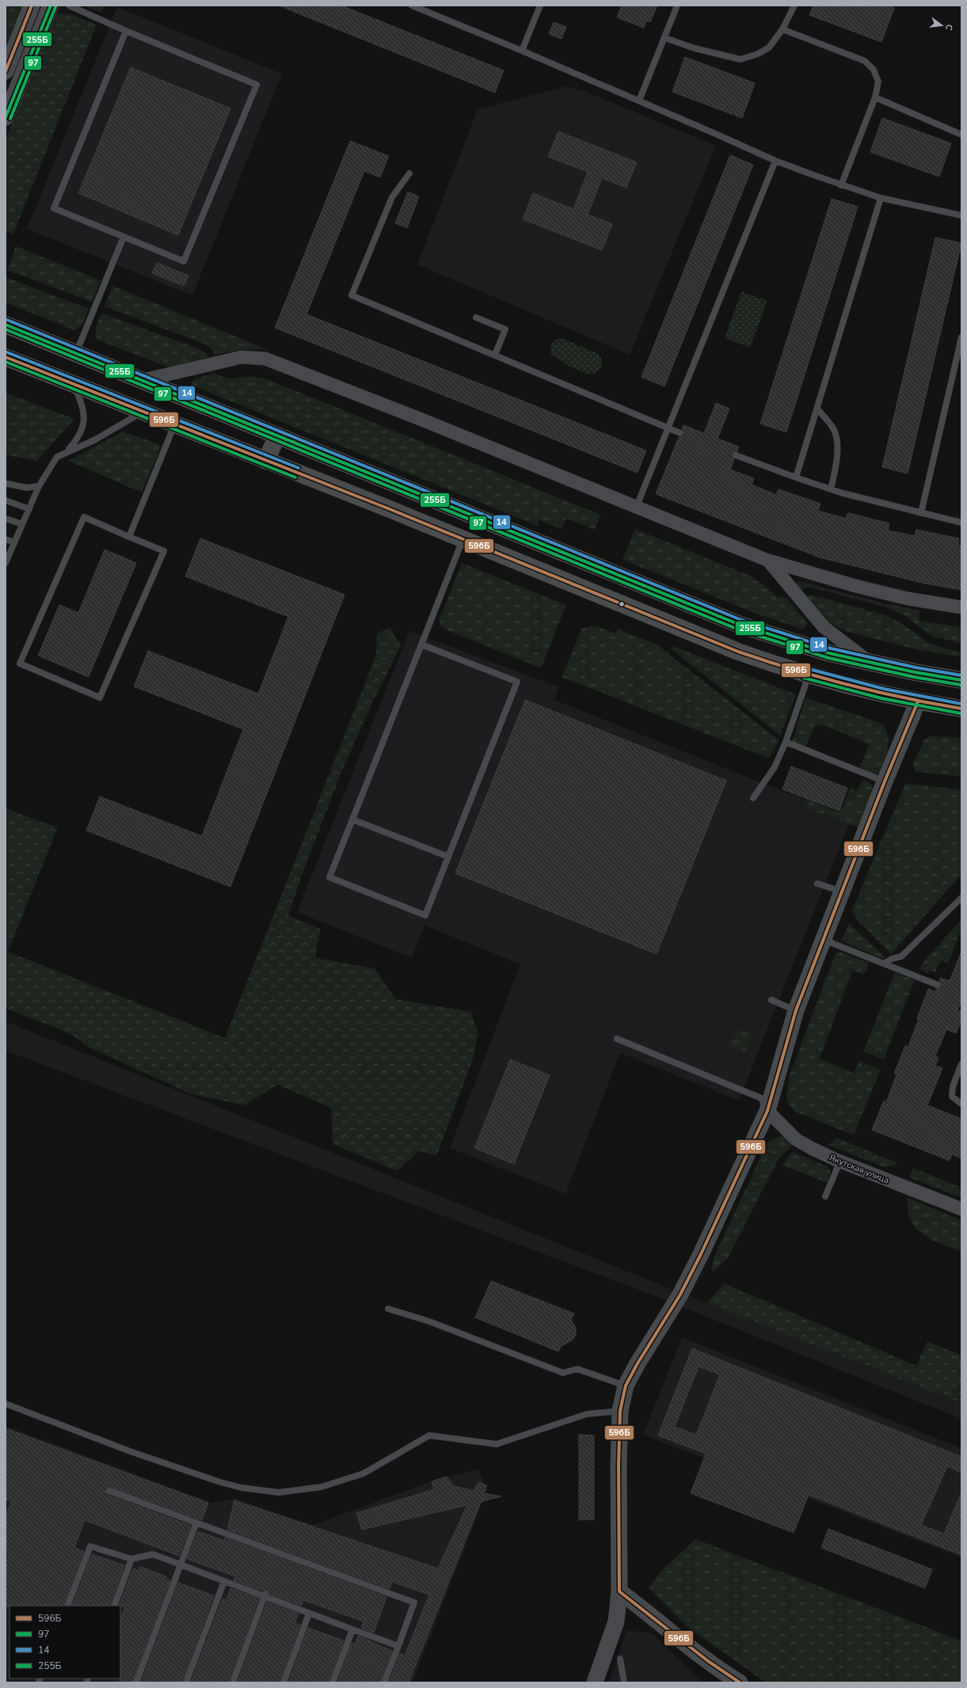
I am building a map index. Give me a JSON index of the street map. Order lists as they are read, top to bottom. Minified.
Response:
{"streets":{"street":["Якутская улица"]},"lines":["transit line 596Б","transit line 255Б","transit line 97","transit line 14"],"legend":["596Б","97","14","255Б"],"north":"right"}
